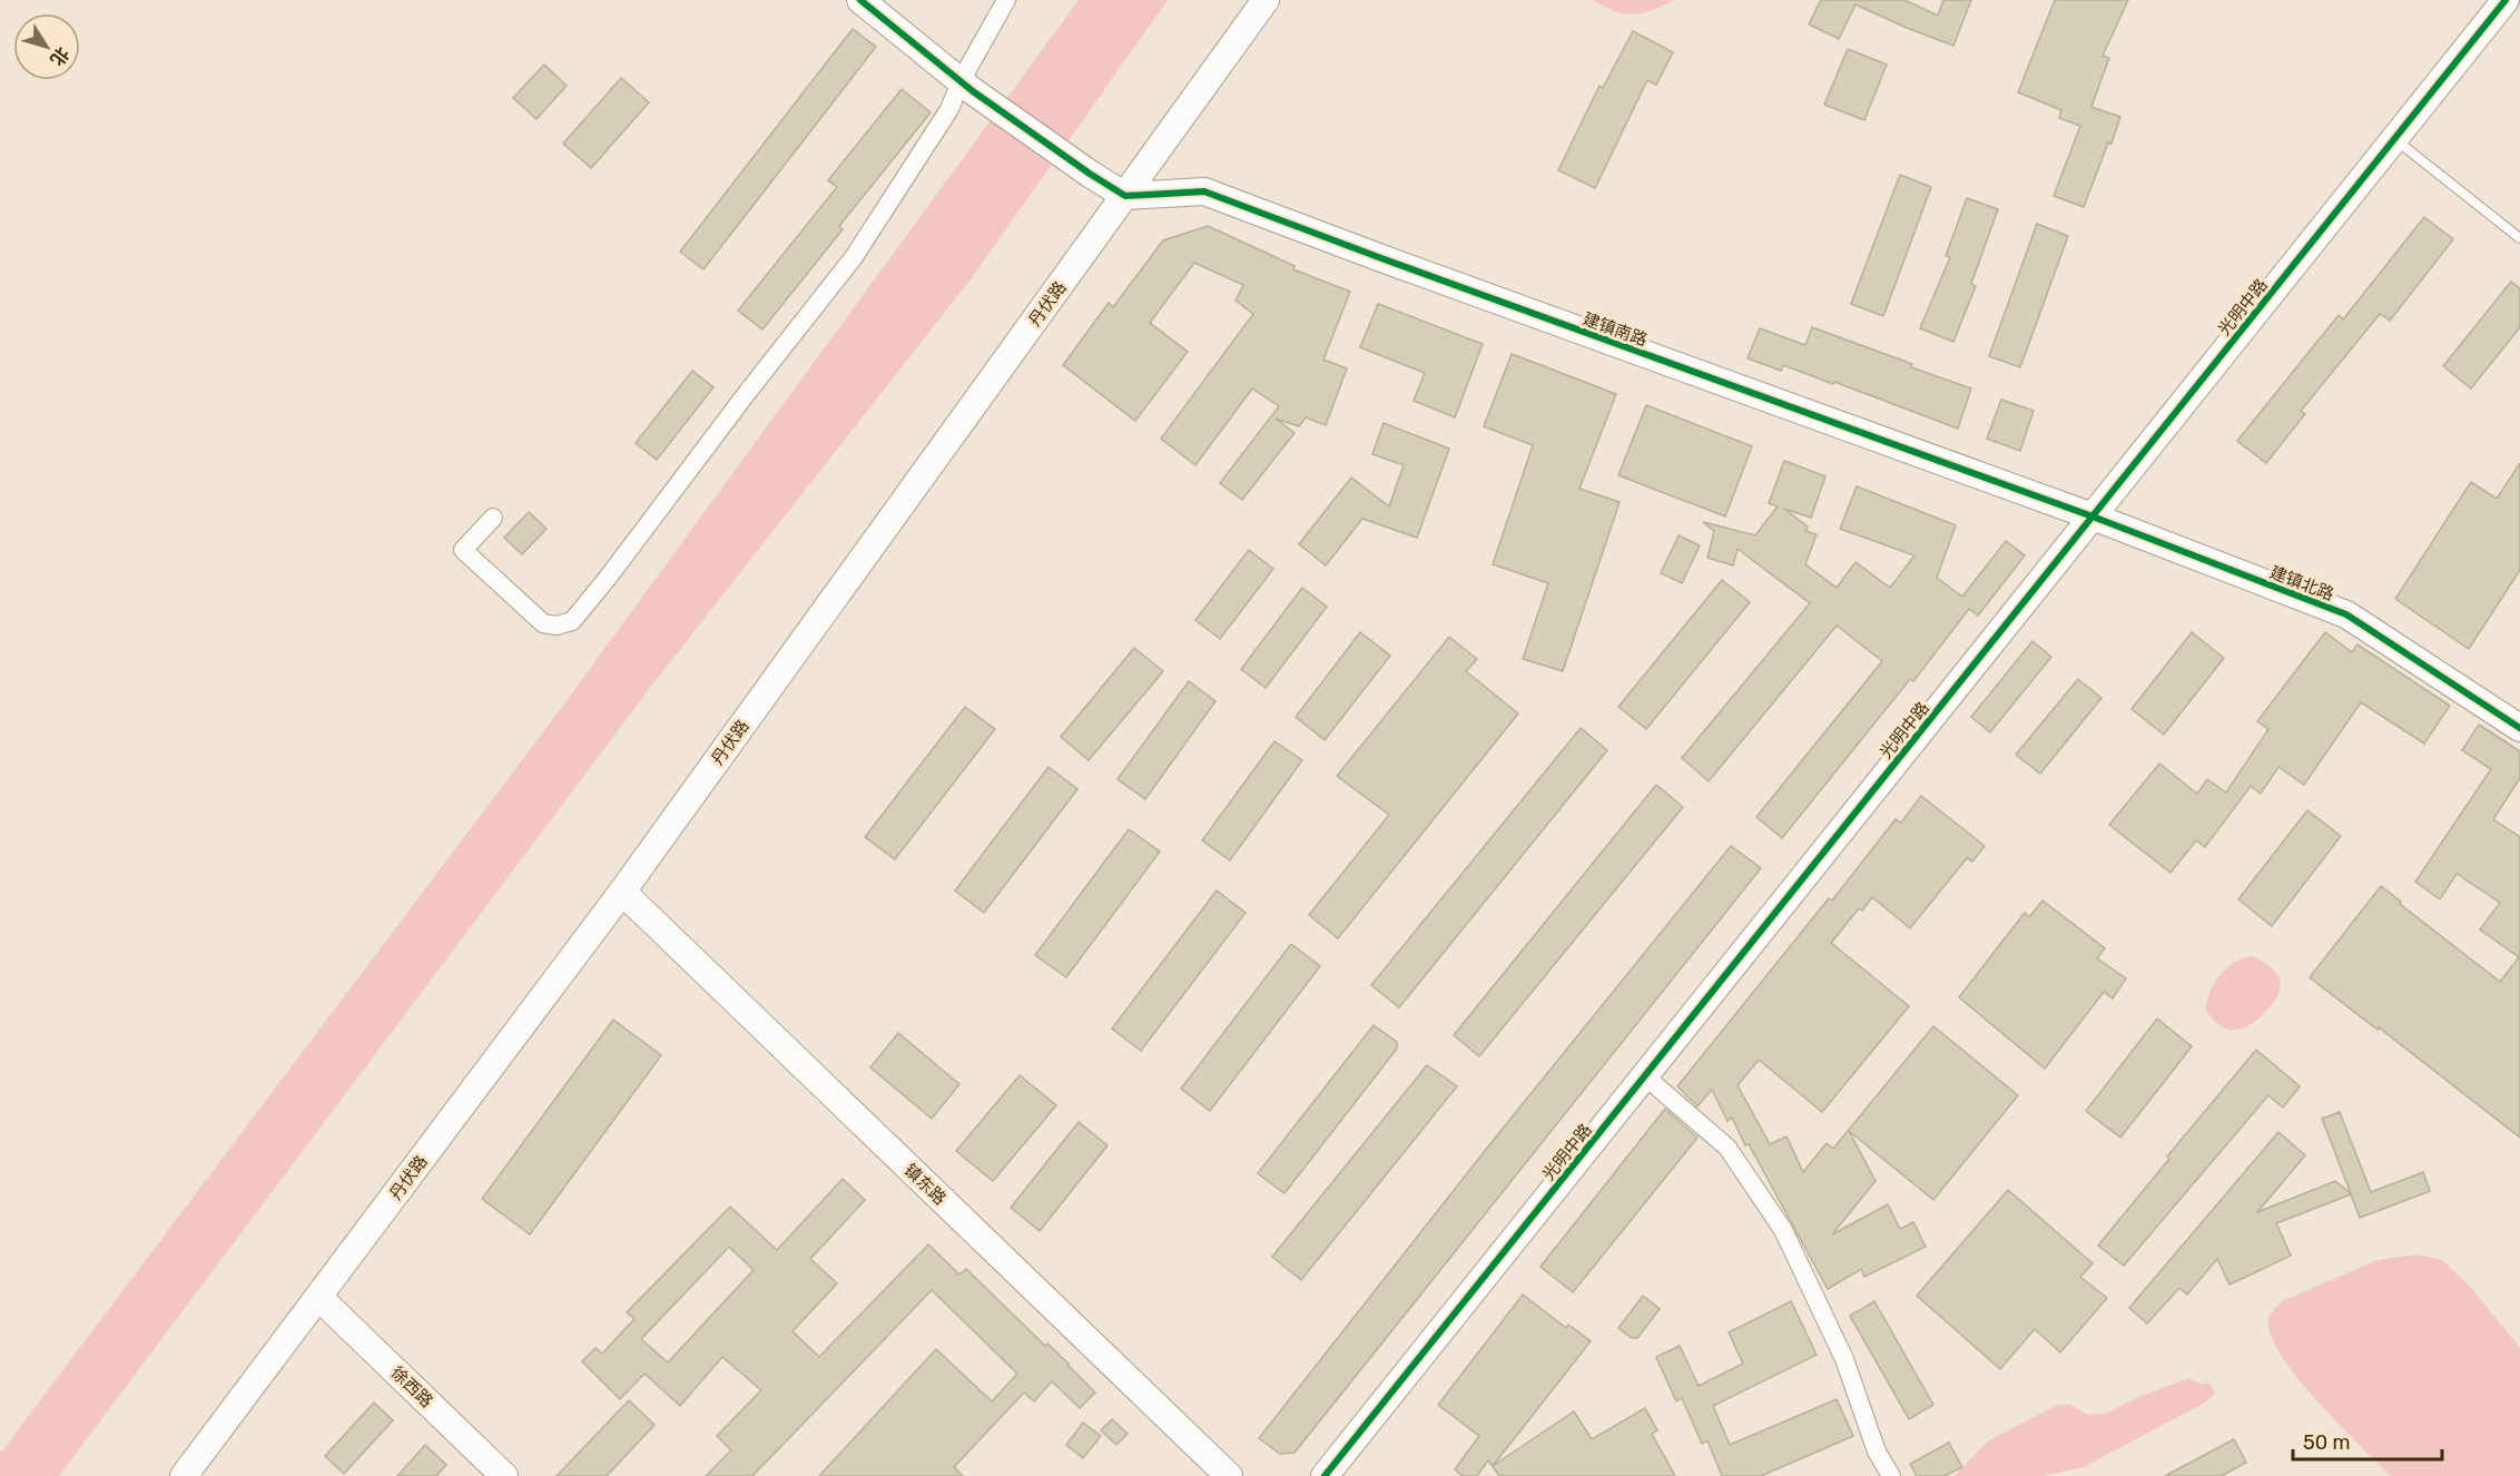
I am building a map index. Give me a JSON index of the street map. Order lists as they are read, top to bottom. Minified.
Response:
{"streets":{"street":["丹伏路","光明中路","建镇南路","建镇北路","镇东路","徐西路"]},"crossings":[["丹伏路","建镇南路"],["丹伏路","镇东路"],["丹伏路","徐西路"],["光明中路","建镇南路"],["光明中路","建镇北路"],["建镇南路","建镇北路"]],"scale_bar":"50 m","north":"bottom right"}
